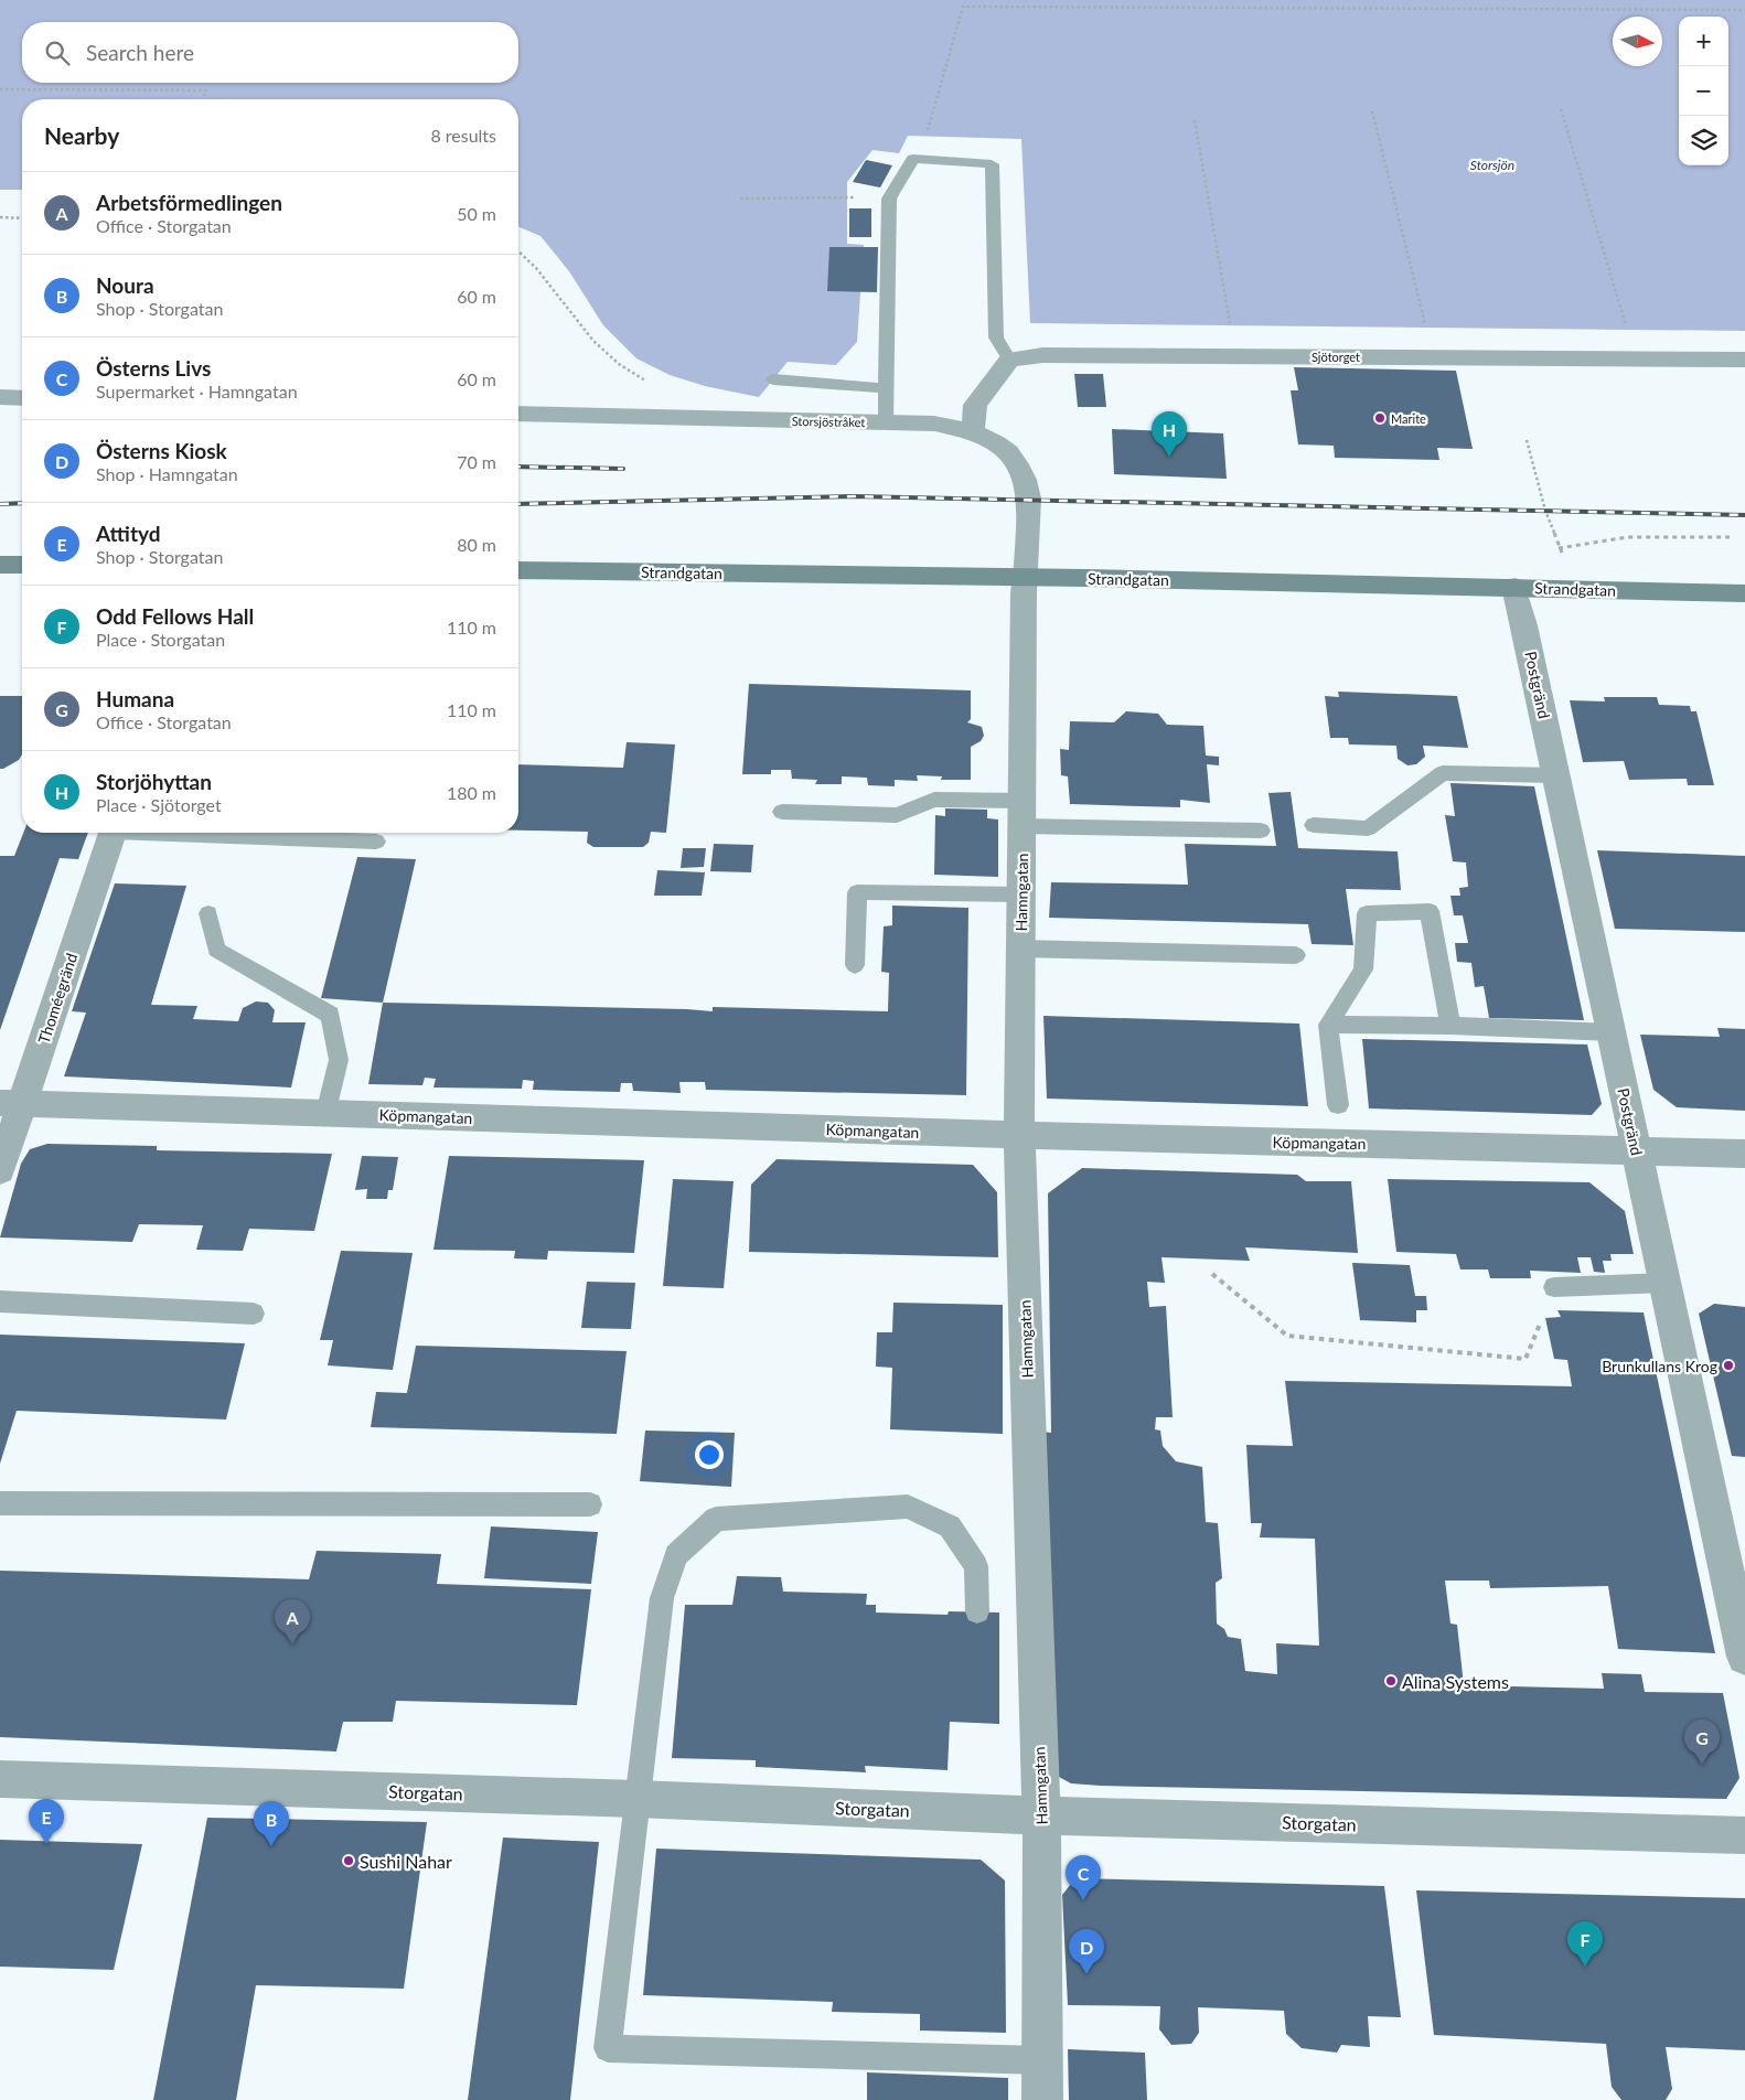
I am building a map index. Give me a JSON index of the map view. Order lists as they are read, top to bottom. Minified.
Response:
{"streets":{"main road":["Strandgatan"],"street":["Sjötorget","Storsjöstråket","Postgränd","Hamngatan","Thoméegränd","Köpmangatan","Storgatan"]},"crossings":[["Storsjöstråket","Strandgatan"],["Storsjöstråket","Hamngatan"],["Strandgatan","Postgränd"],["Strandgatan","Hamngatan"],["Postgränd","Köpmangatan"],["Hamngatan","Köpmangatan"],["Hamngatan","Storgatan"],["Thoméegränd","Köpmangatan"]],"water":["Storsjön"],"places":["Marite","Brunkullans Krog","Alina Systems","Sushi Nahar"],"north":"right","page":{"map_buttons":["+","−"],"search":"Search here","heading":["Nearby","8 results"],"list":[{"mark":"A","name":"Arbetsförmedlingen","note":"Office · Storgatan","value":"50 m"},{"mark":"B","name":"Noura","note":"Shop · Storgatan","value":"60 m"},{"mark":"C","name":"Österns Livs","note":"Supermarket · Hamngatan","value":"60 m"},{"mark":"D","name":"Österns Kiosk","note":"Shop · Hamngatan","value":"70 m"},{"mark":"E","name":"Attityd","note":"Shop · Storgatan","value":"80 m"},{"mark":"F","name":"Odd Fellows Hall","note":"Place · Storgatan","value":"110 m"},{"mark":"G","name":"Humana","note":"Office · Storgatan","value":"110 m"},{"mark":"H","name":"Storjöhyttan","note":"Place · Sjötorget","value":"180 m"}],"pins":["H","A","G","E","B","C","F","D"]}}
